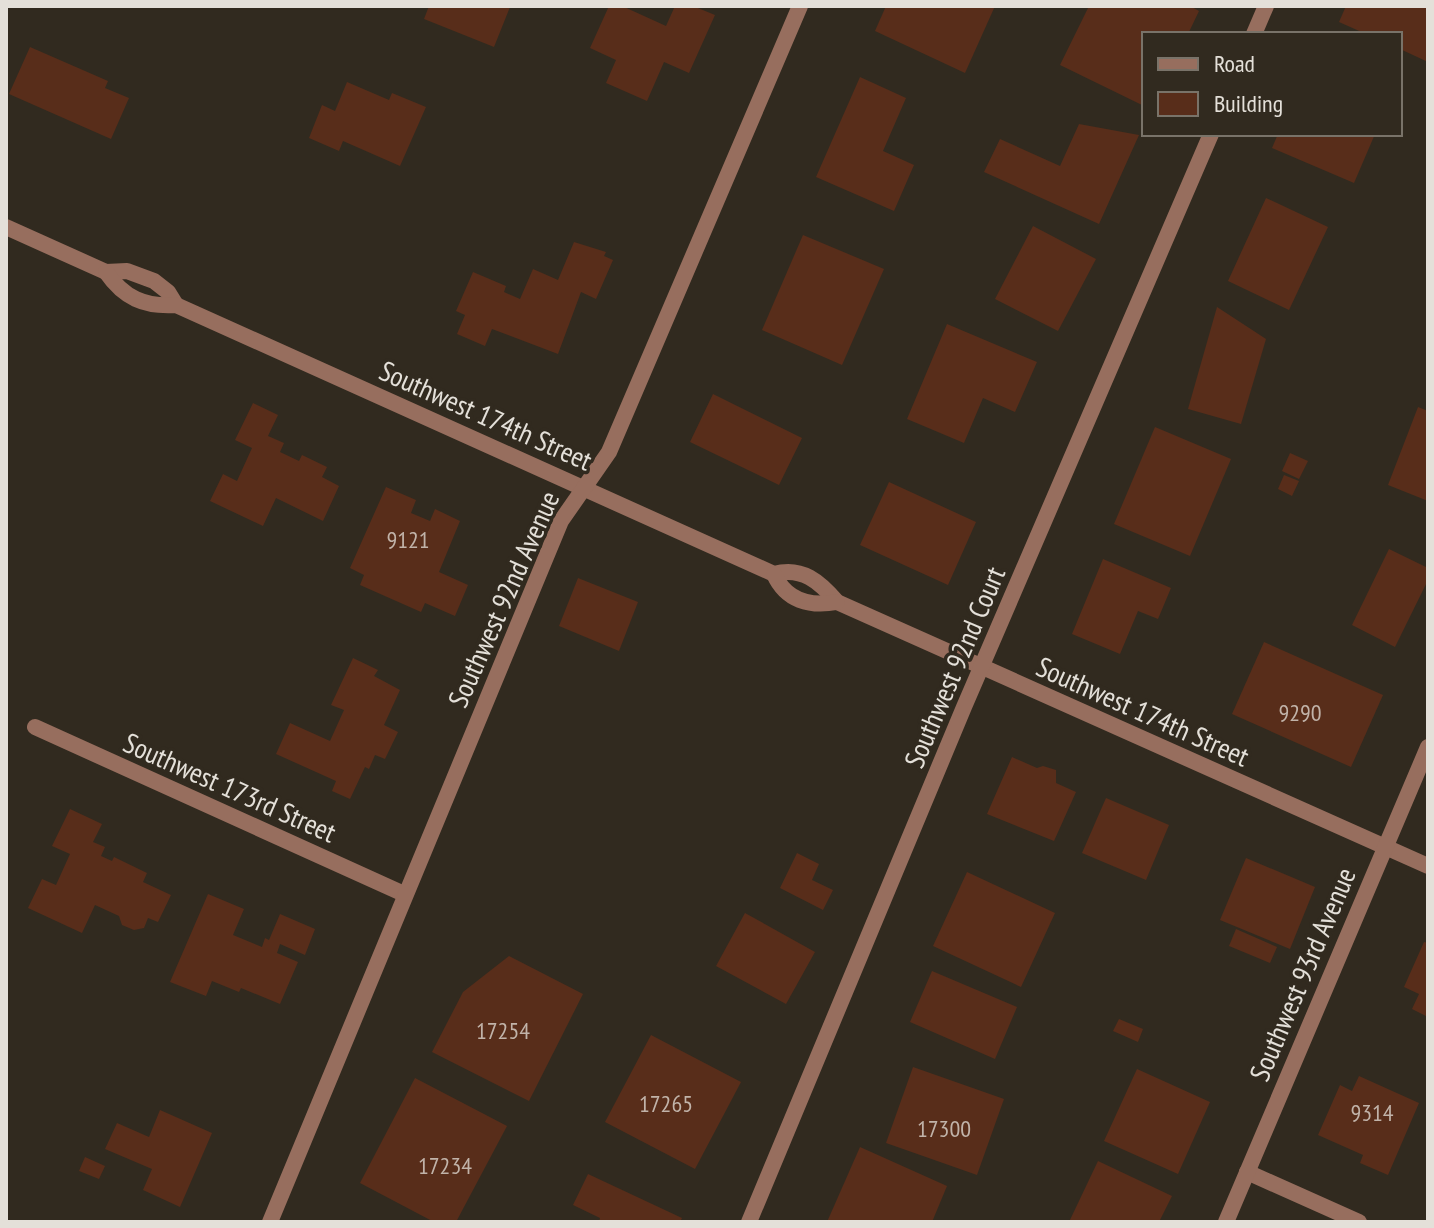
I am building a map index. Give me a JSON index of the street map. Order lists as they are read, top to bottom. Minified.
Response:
{"streets":{"street":["Southwest 174th Street","Southwest 92nd Avenue","Southwest 92nd Court","Southwest 173rd Street","Southwest 93rd Avenue"]},"crossings":[["Southwest 174th Street","Southwest 92nd Avenue"],["Southwest 174th Street","Southwest 92nd Court"],["Southwest 174th Street","Southwest 93rd Avenue"],["Southwest 92nd Avenue","Southwest 173rd Street"]],"house_numbers":["9121","9290","17254","17265","9314","17300","17234"],"legend":["Road","Building"]}
